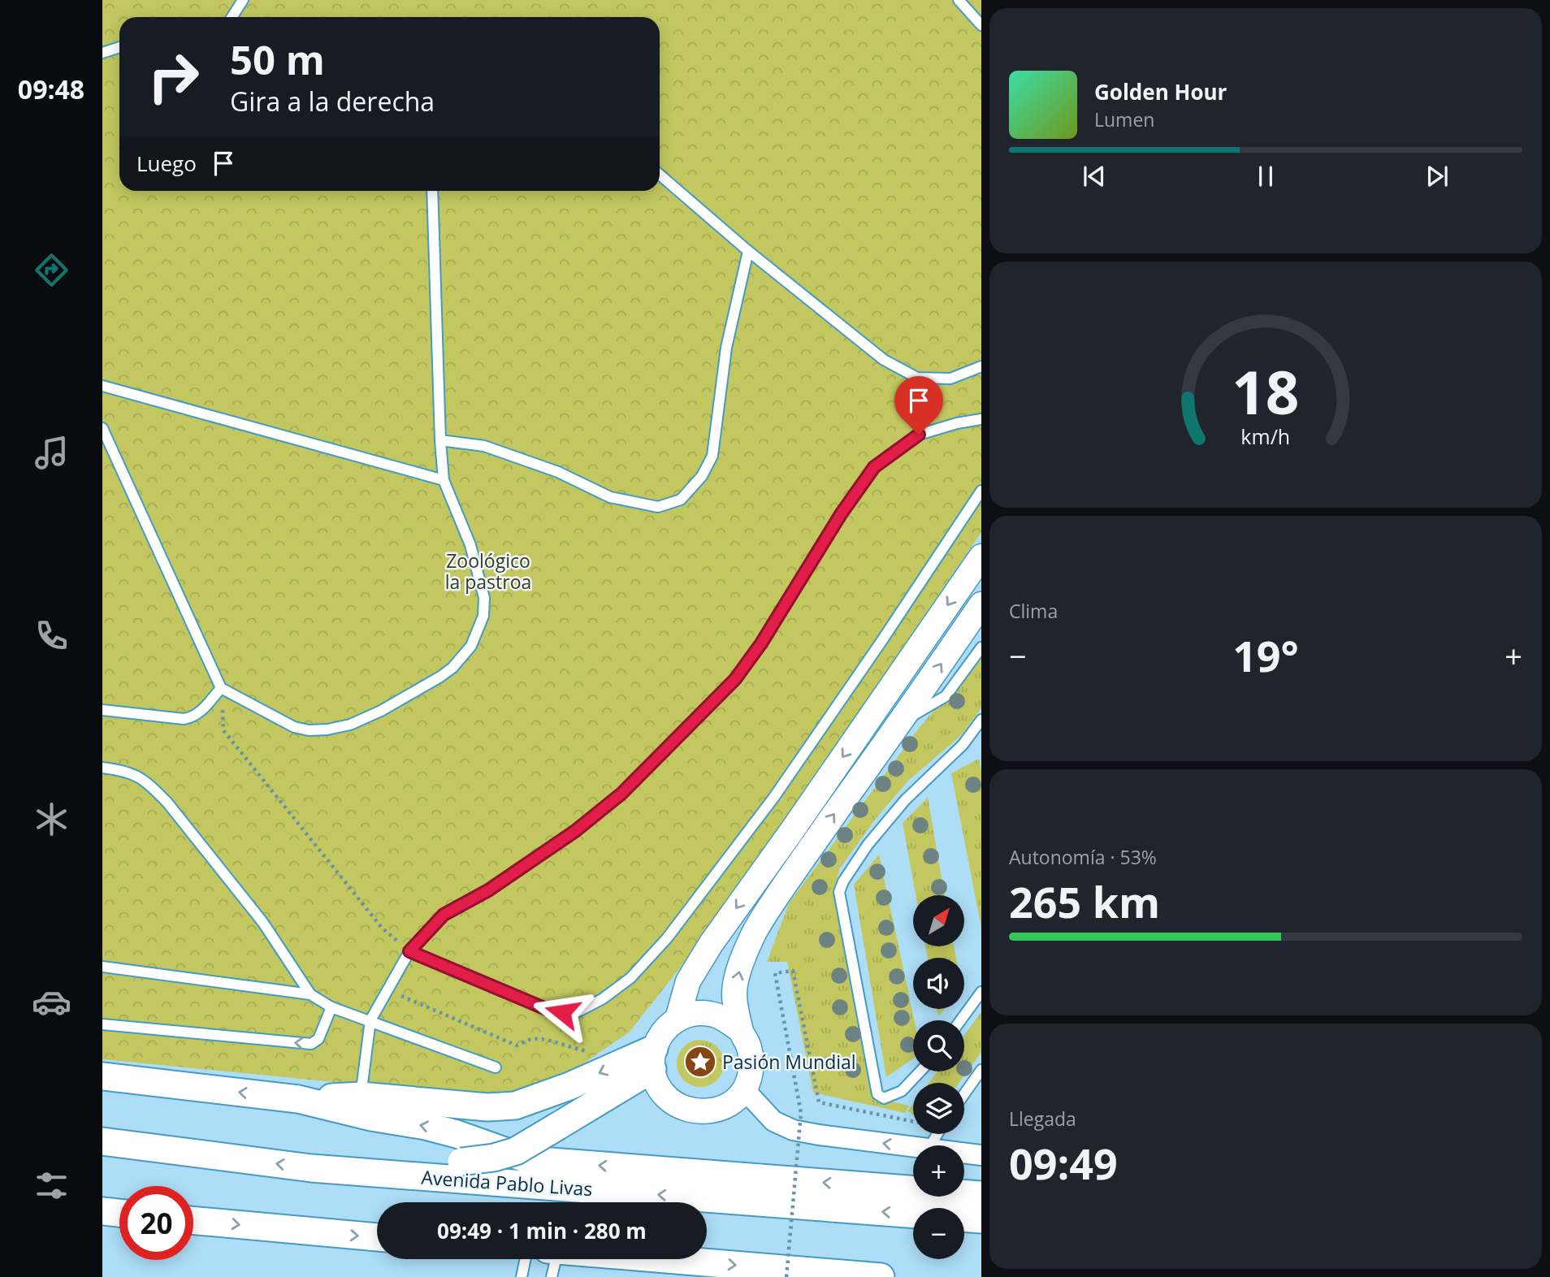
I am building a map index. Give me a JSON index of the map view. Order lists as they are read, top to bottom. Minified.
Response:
{"streets":{"main road":["Avenida Pablo Livas"]},"parks":["Zoológico la pastroa"],"places":{"place":["Pasión Mundial"]},"north":"top right","page":{"tabs":"09:48","turn":["50 m","Gira a la derecha"],"song":["Golden Hour","Lumen"],"then":"Luego","tile":["Clima",["Autonomía · 53%","265 km"],["Llegada","09:49"]],"heat":["−","19°","+"],"map_buttons":["+","−"],"limit":"20","trip":"09:49 · 1 min · 280 m","gauge":["18","km/h"]}}
